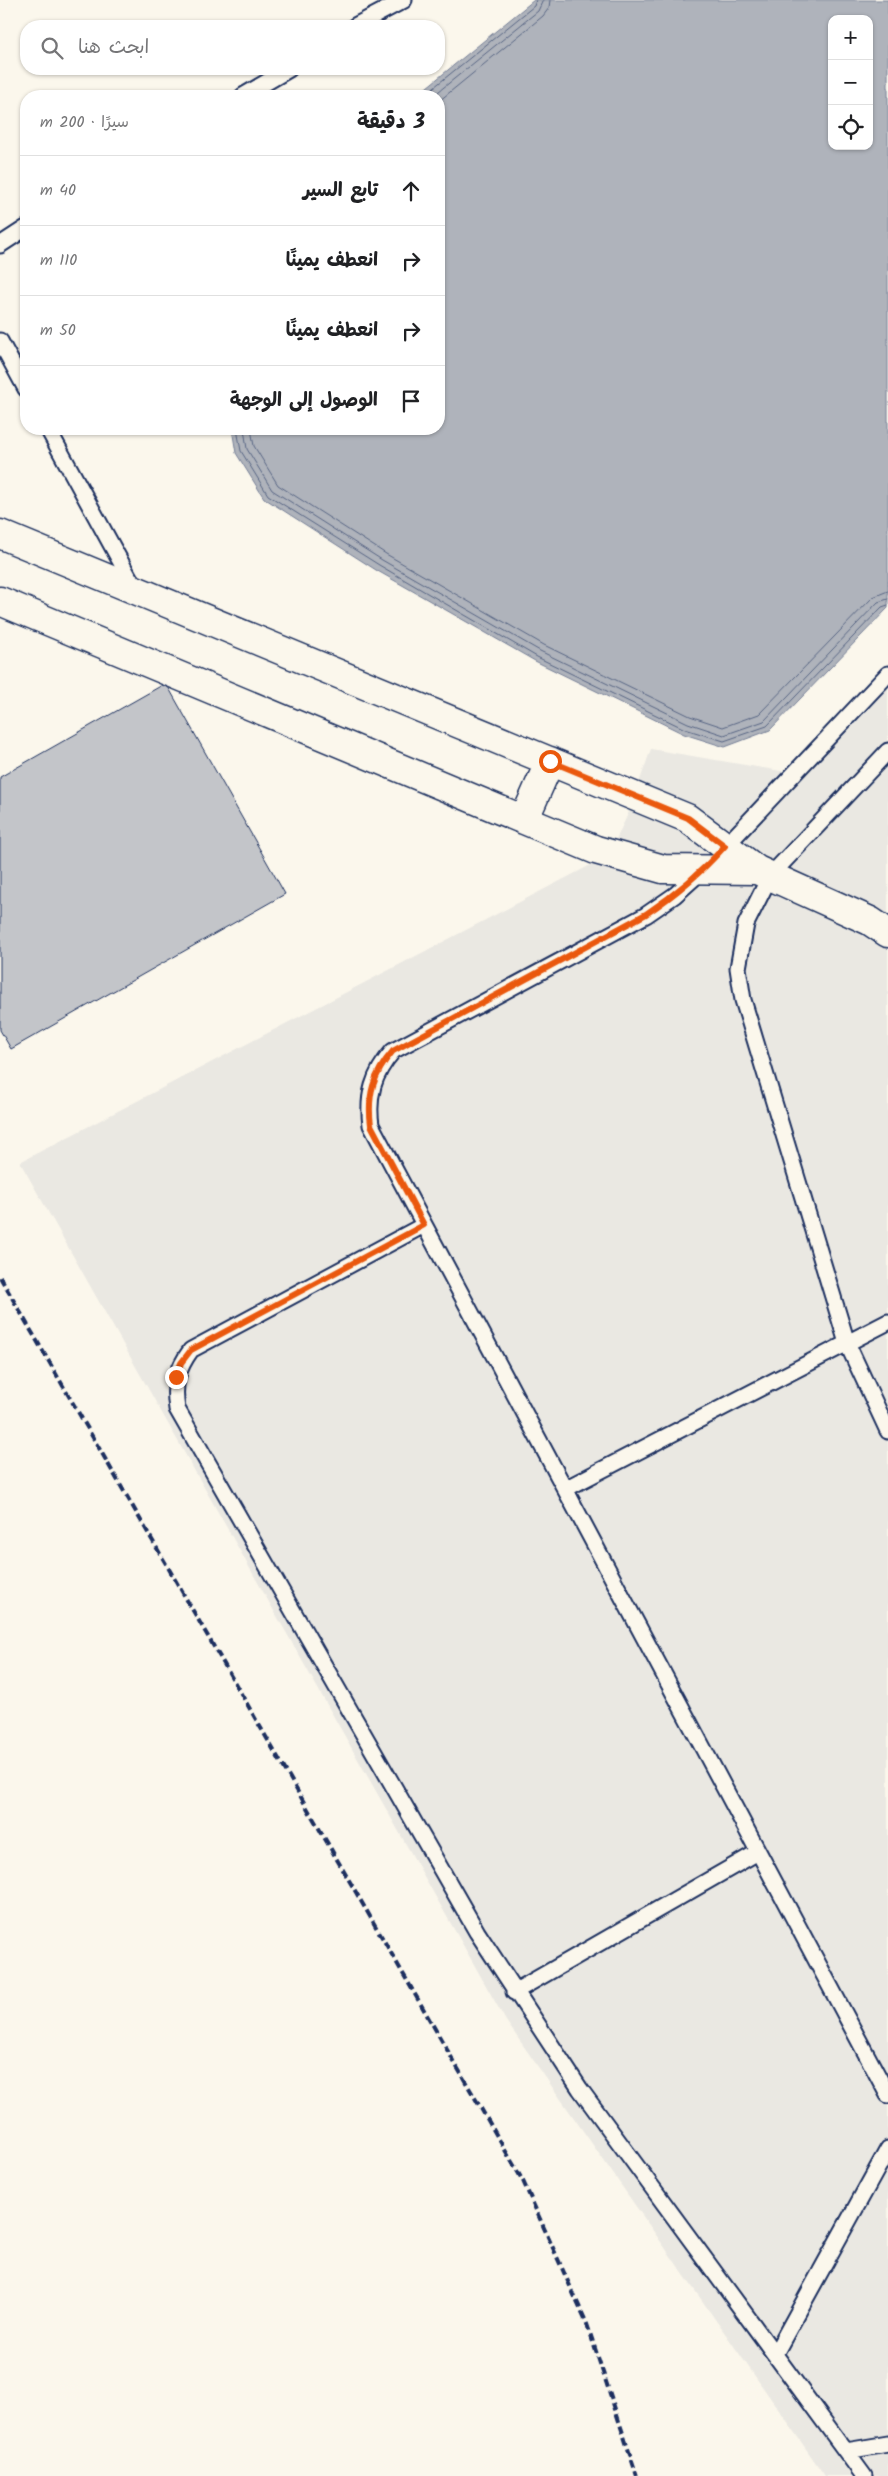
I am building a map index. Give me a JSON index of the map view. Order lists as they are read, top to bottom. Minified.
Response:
{"page":{"map_buttons":["+","−"],"search":"ابحث هنا","heading":["3 دقيقة","سيرًا · 200 m"],"list":[["تابع السير","40 m"],["انعطف يمينًا","110 m"],["انعطف يمينًا","50 m"],"الوصول إلى الوجهة"]}}
